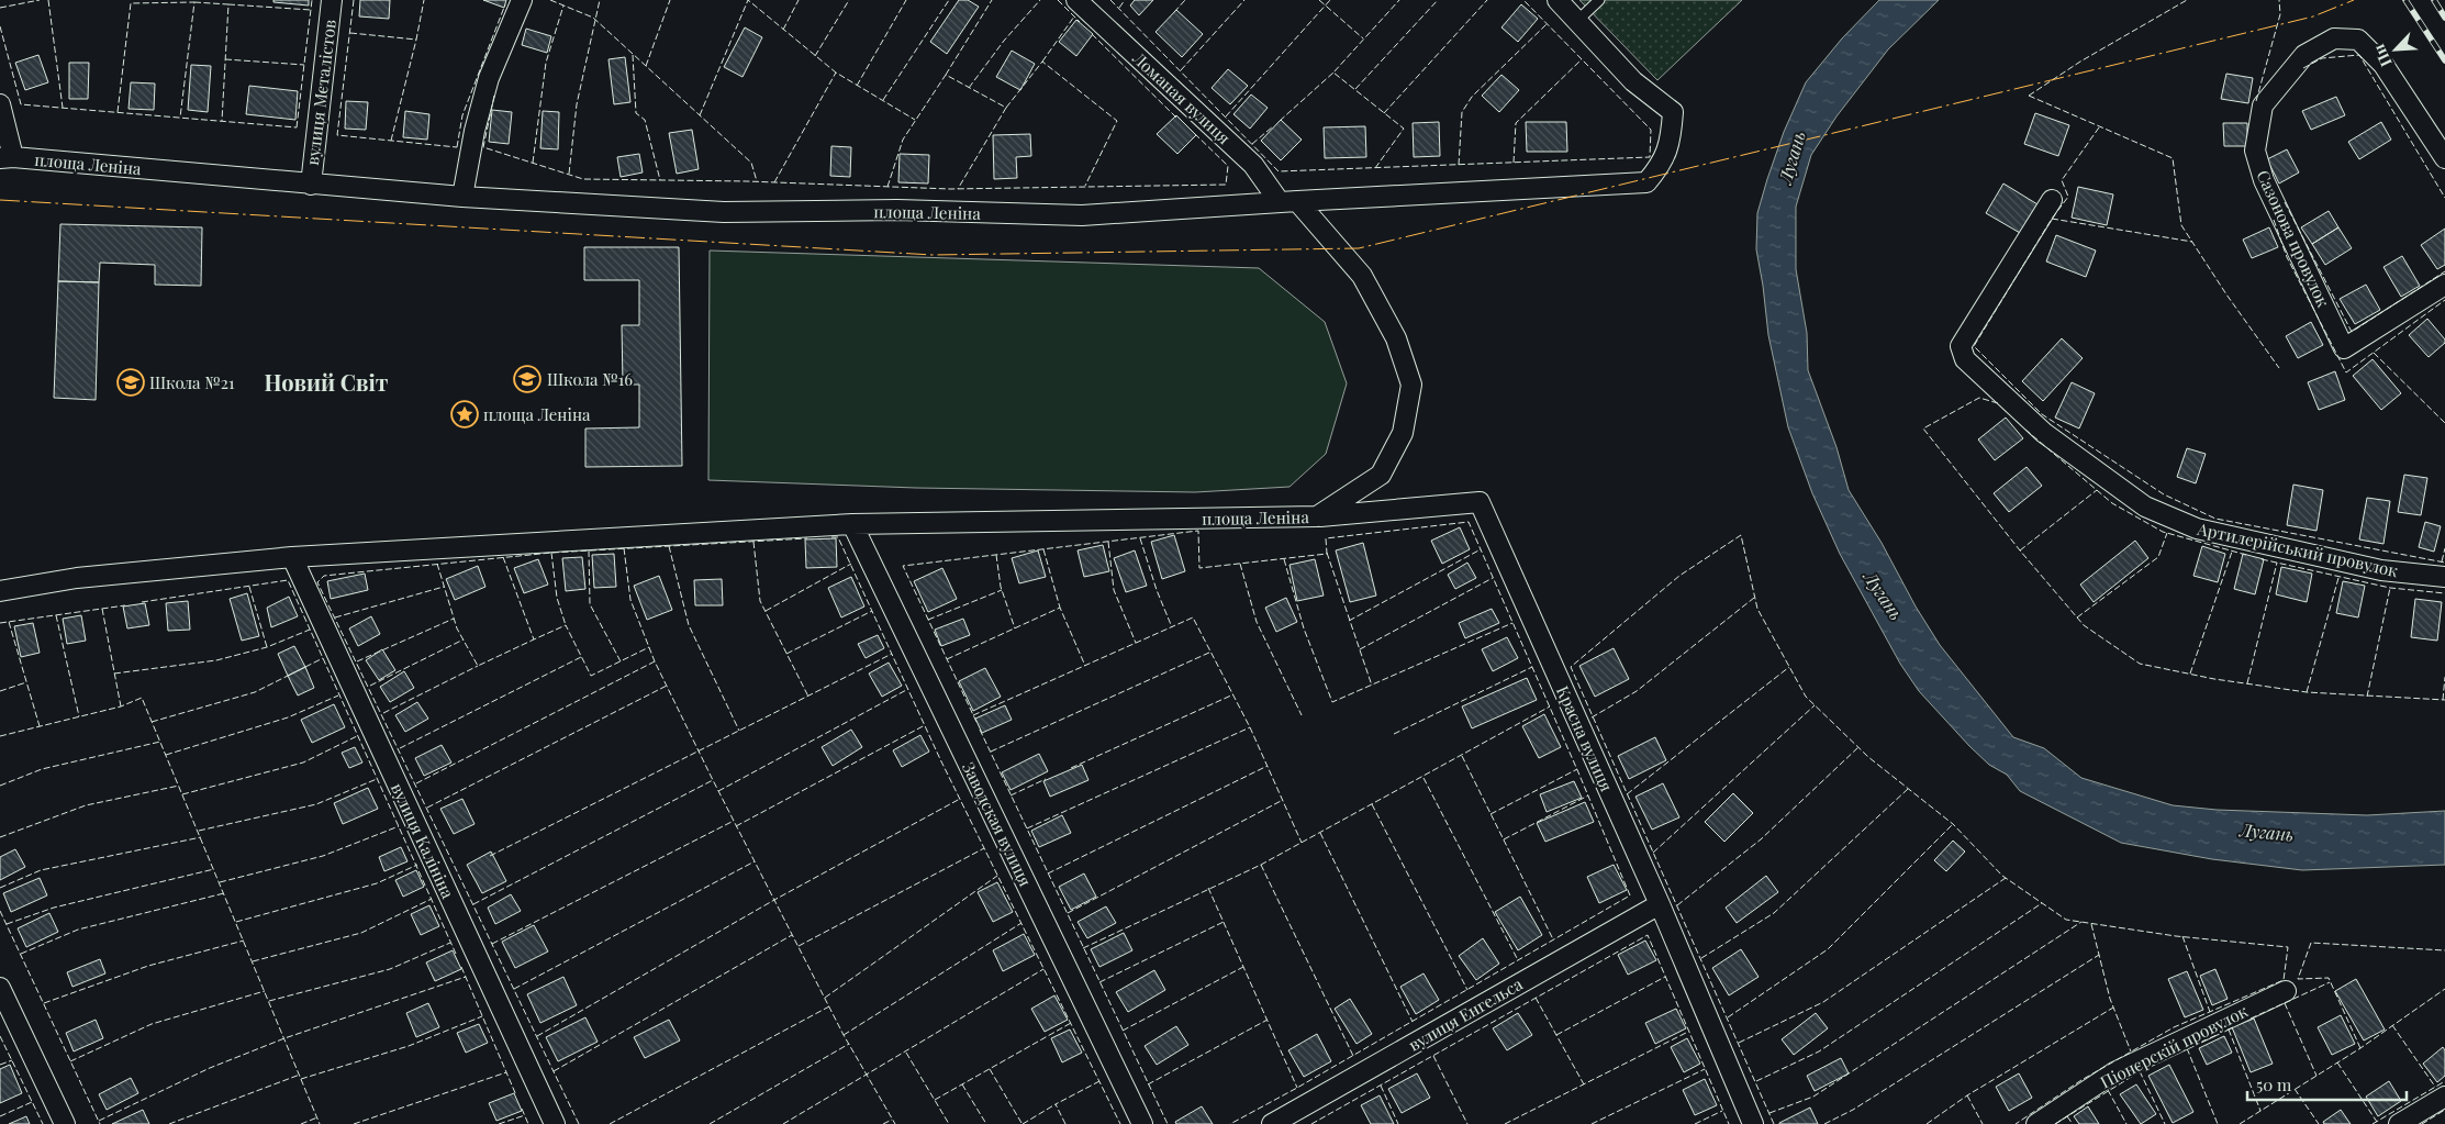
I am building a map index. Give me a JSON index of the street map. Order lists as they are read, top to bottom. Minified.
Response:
{"streets":{"street":["вулиця Мєталістов","Ломаная вулиця","площа Леніна","Сазонова провулок","Артилерійський провулок","Красна вулиця","Заводская вулиця","вулиця Калініна","вулиця Енгельса","Піонєрскій провулок"]},"crossings":[["вулиця Мєталістов","площа Леніна"],["Ломаная вулиця","площа Леніна"],["площа Леніна","Красна вулиця"],["площа Леніна","Заводская вулиця"],["площа Леніна","вулиця Калініна"],["Красна вулиця","вулиця Енгельса"]],"districts":["Новий Світ"],"water":["Лугань"],"places":{"school or university":["Школа №16","Школа №21"],"place":["площа Леніна"]},"scale_bar":"50 m","north":"bottom left"}
